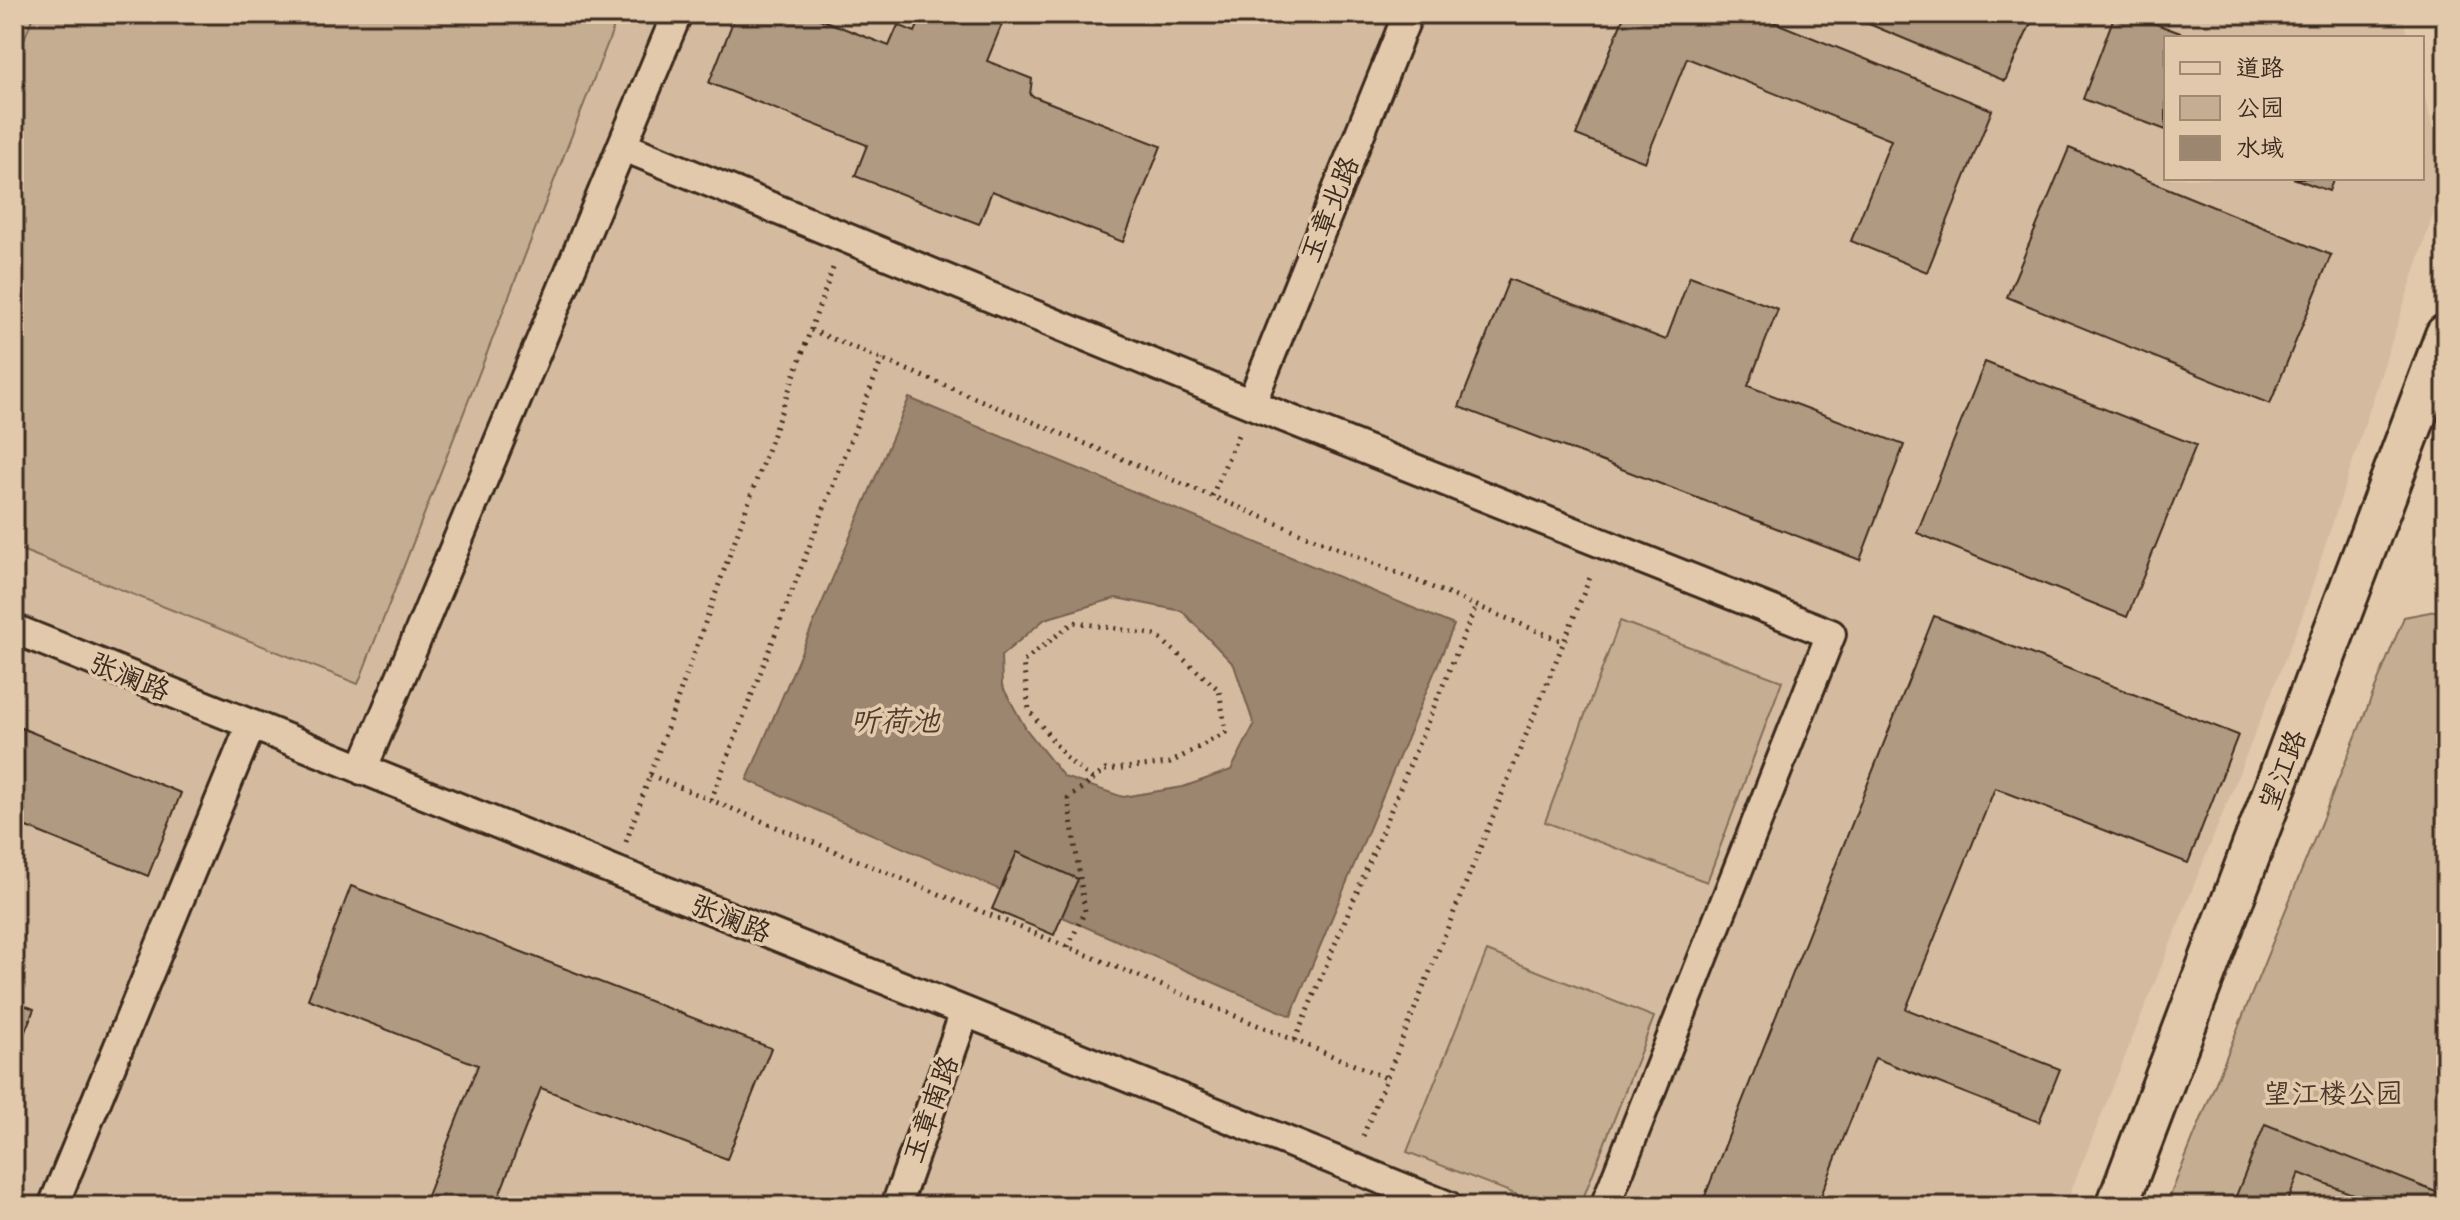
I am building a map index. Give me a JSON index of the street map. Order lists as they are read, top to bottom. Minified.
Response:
{"streets":{"street":["玉章北路","张澜路","望江路","玉章南路"]},"crossings":[["张澜路","玉章南路"]],"water":["听荷池"],"parks":["望江楼公园"],"legend":["道路","公园","水域"]}
